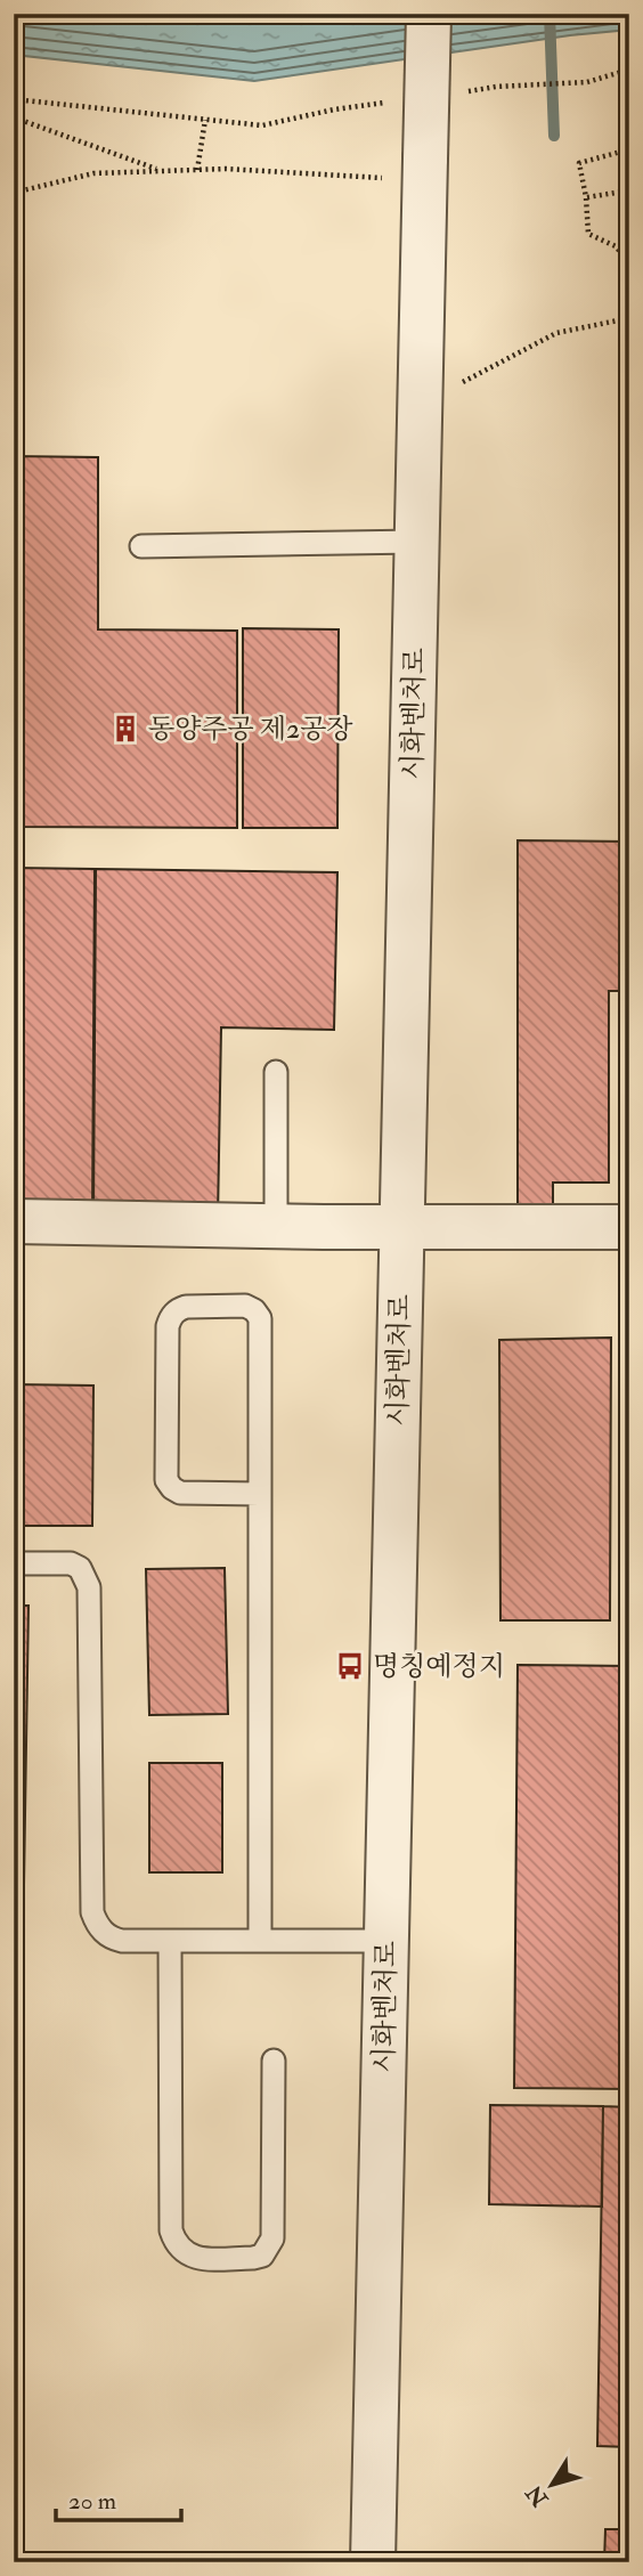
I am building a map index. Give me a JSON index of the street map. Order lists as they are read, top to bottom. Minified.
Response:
{"streets":{"street":["시화벤처로"]},"places":{"building":["동양주공 제2공장"],"bus stop":["명칭예정지"]},"scale_bar":"20 m","north":"bottom left"}
